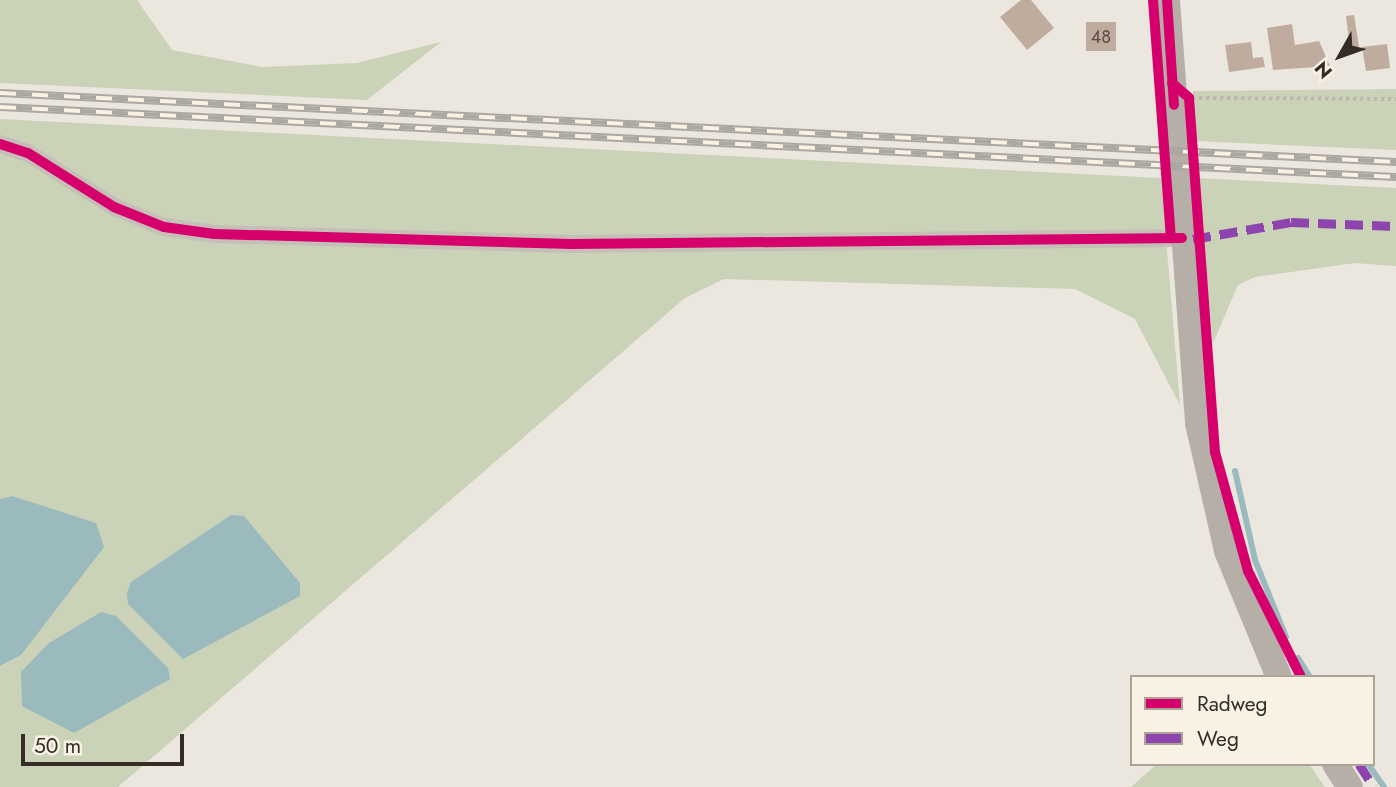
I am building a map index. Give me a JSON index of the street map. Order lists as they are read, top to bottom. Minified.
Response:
{"house_numbers":["48"],"legend":["Radweg","Weg"],"scale_bar":"50 m","north":"bottom left"}
